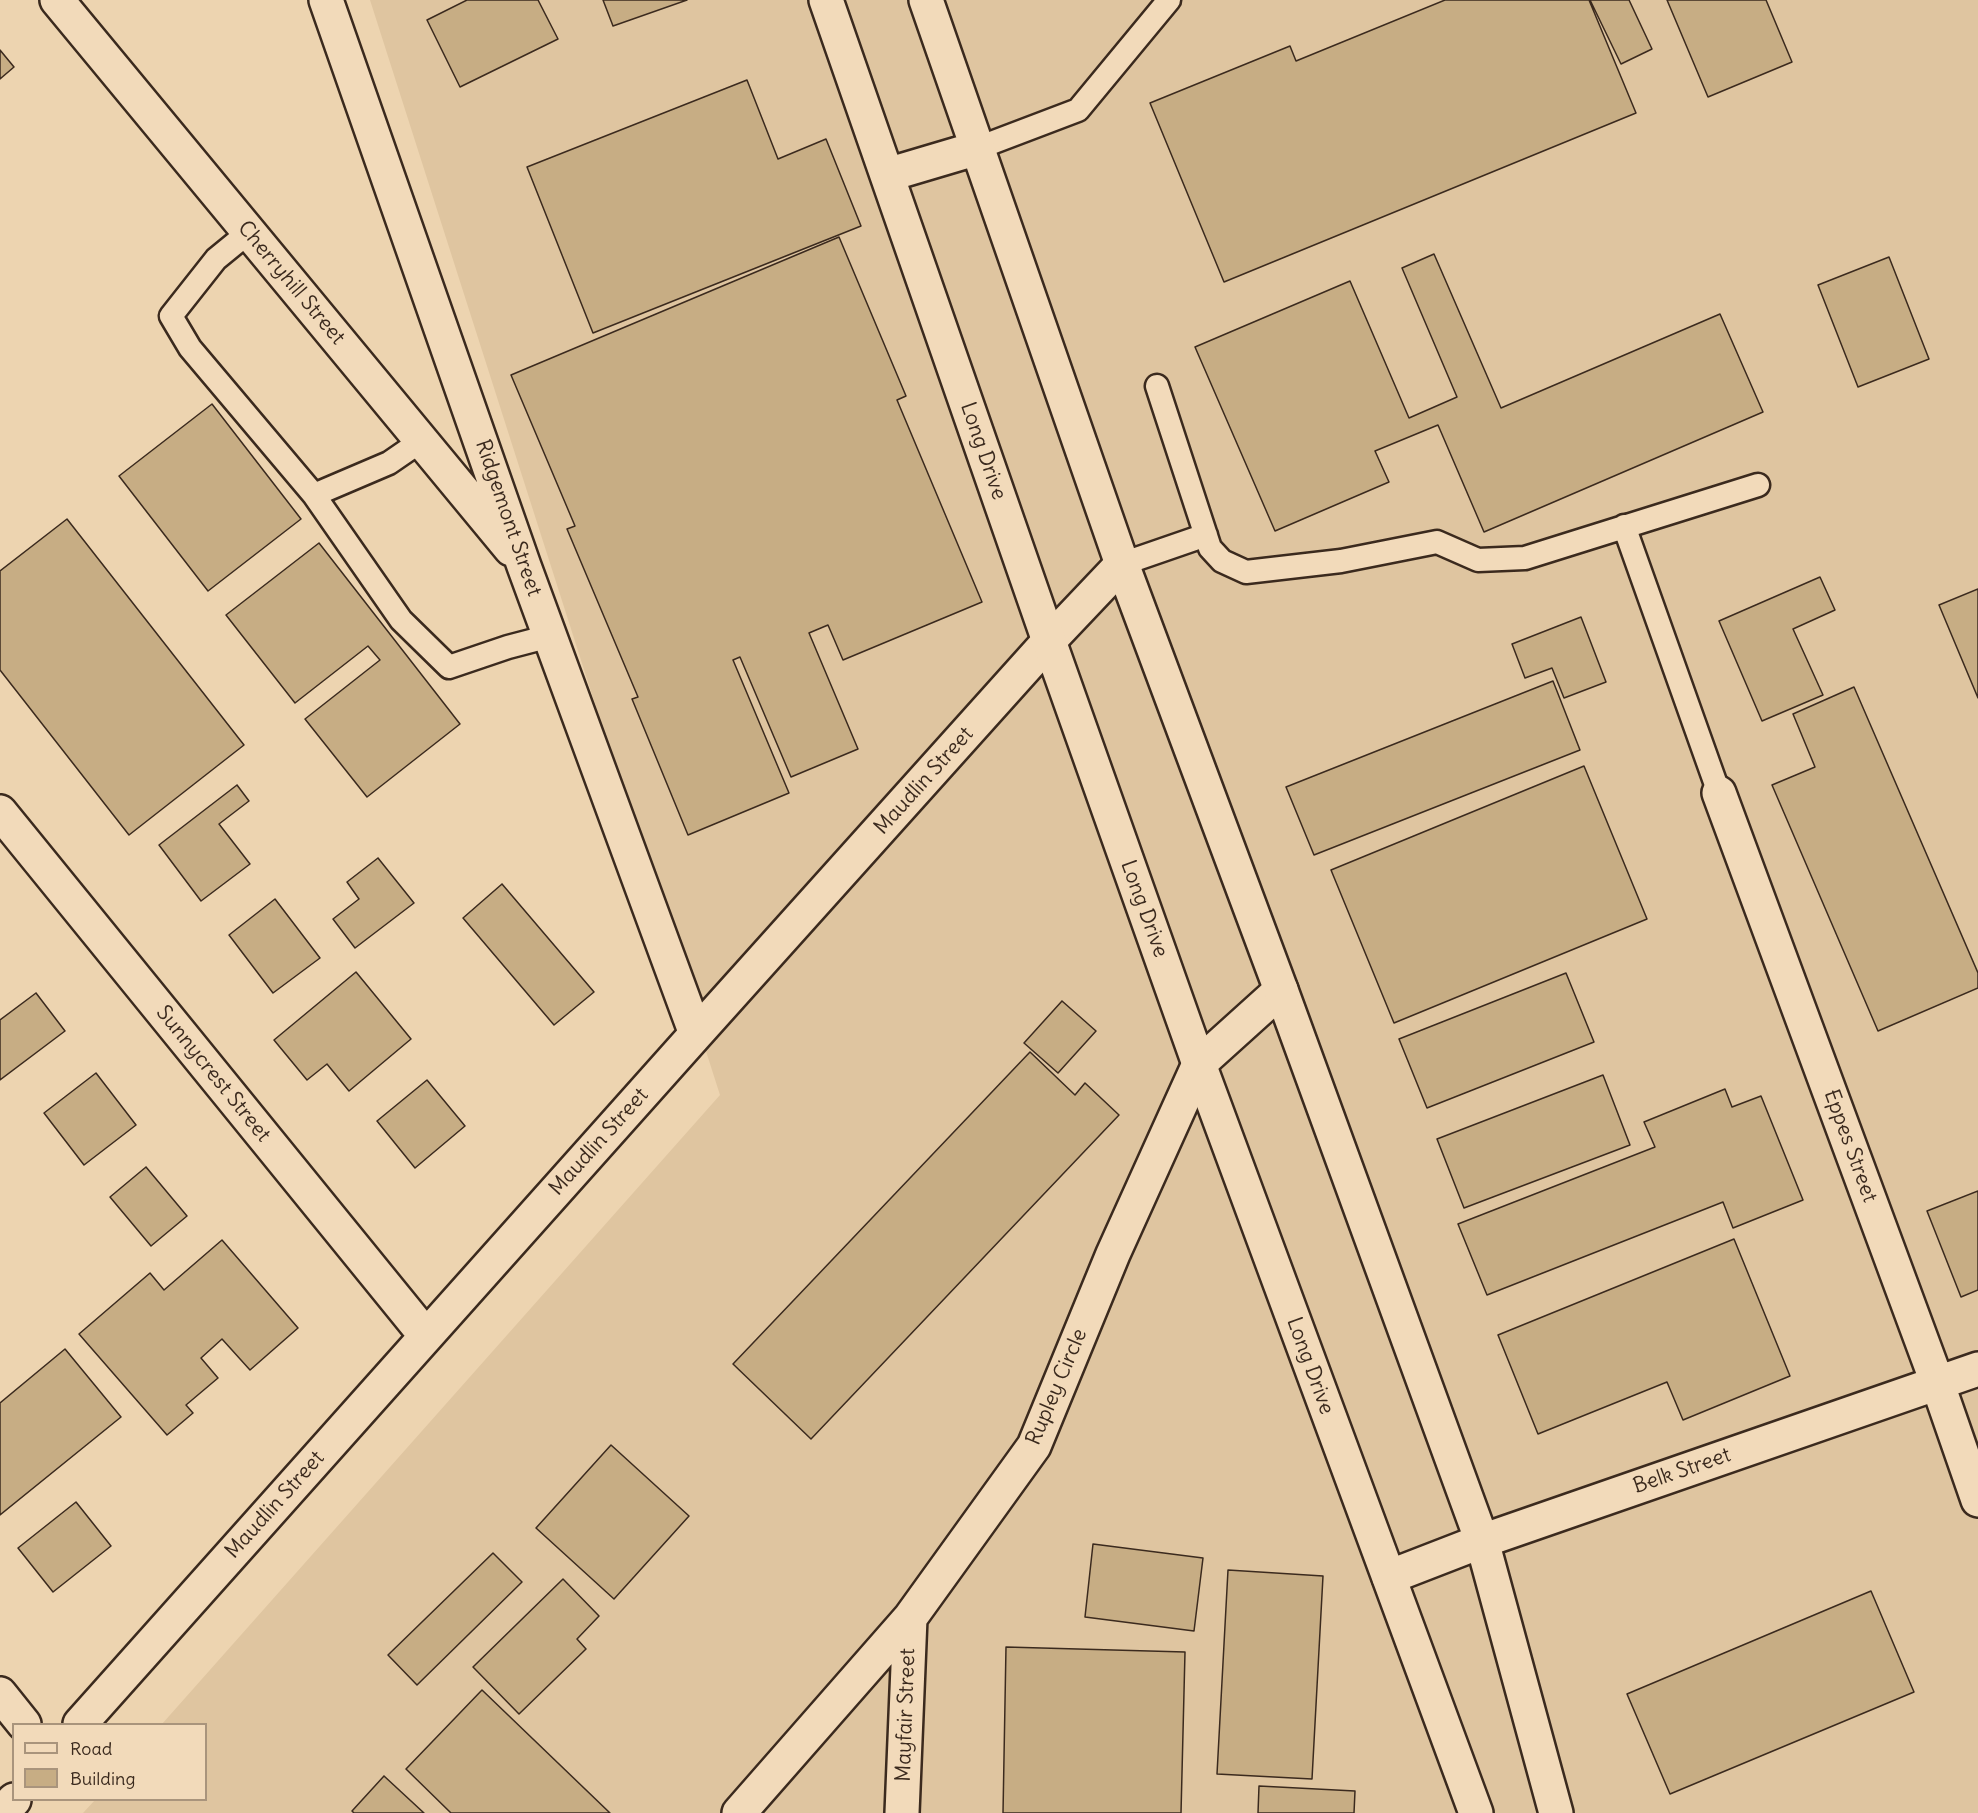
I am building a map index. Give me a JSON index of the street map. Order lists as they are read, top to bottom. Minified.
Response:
{"streets":{"street":["Cherryhill Street","Long Drive","Ridgemont Street","Maudlin Street","Sunnycrest Street","Eppes Street","Rupley Circle","Belk Street","Mayfair Street"]},"crossings":[["Cherryhill Street","Ridgemont Street"],["Long Drive","Maudlin Street"],["Long Drive","Rupley Circle"],["Long Drive","Belk Street"],["Ridgemont Street","Maudlin Street"],["Maudlin Street","Sunnycrest Street"],["Eppes Street","Belk Street"],["Rupley Circle","Mayfair Street"]],"legend":["Road","Building"]}
